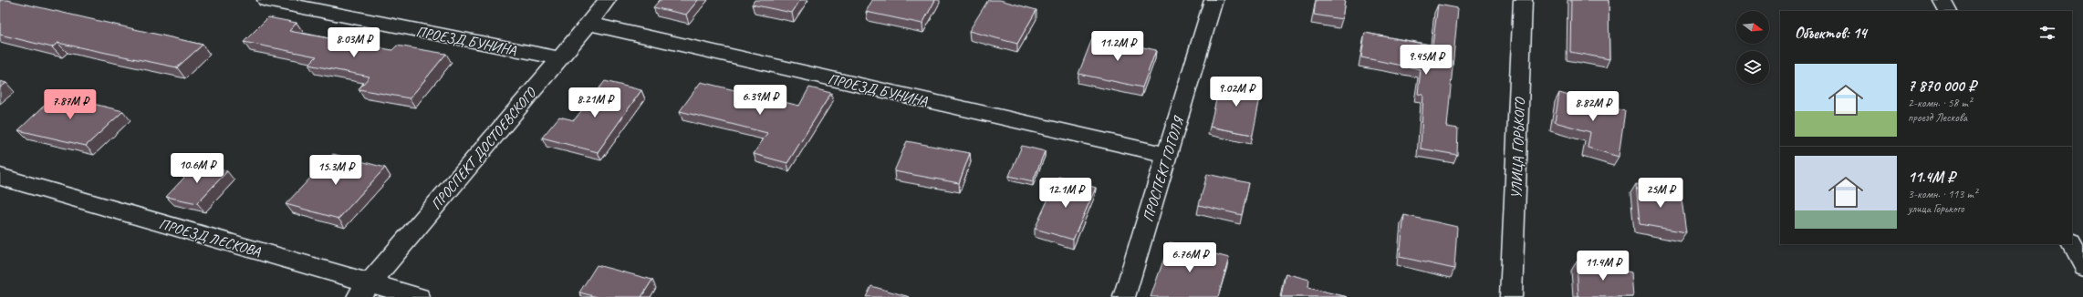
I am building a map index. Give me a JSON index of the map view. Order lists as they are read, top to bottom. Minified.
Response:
{"streets":{"street":["ПРОЕЗД БУНИНА","ПРОСПЕКТ ДОСТОЕВСКОГО","УЛИЦА ГОРЬКОГО","ПРОСПЕКТ ГОГОЛЯ","ПРОЕЗД ЛЕСКОВА"]},"crossings":[["ПРОЕЗД БУНИНА","ПРОСПЕКТ ДОСТОЕВСКОГО"],["ПРОЕЗД БУНИНА","ПРОСПЕКТ ГОГОЛЯ"],["ПРОСПЕКТ ДОСТОЕВСКОГО","ПРОЕЗД ЛЕСКОВА"]],"north":"right","page":{"heading":"Объектов: 14","price":["8.03M ₽","11.2M ₽","9.45M ₽","9.02M ₽","6.39M ₽","8.21M ₽","7.87M ₽","8.82M ₽","10.6M ₽","15.3M ₽","12.1M ₽","25M ₽","6.76M ₽","11.4M ₽"],"list":[{"name":"7 870 000 ₽","note":"2-комн. · 58 m² · проезд Лескова"},{"name":"11.4M ₽","note":"3-комн. · 113 m² · улица Горького"}]}}
